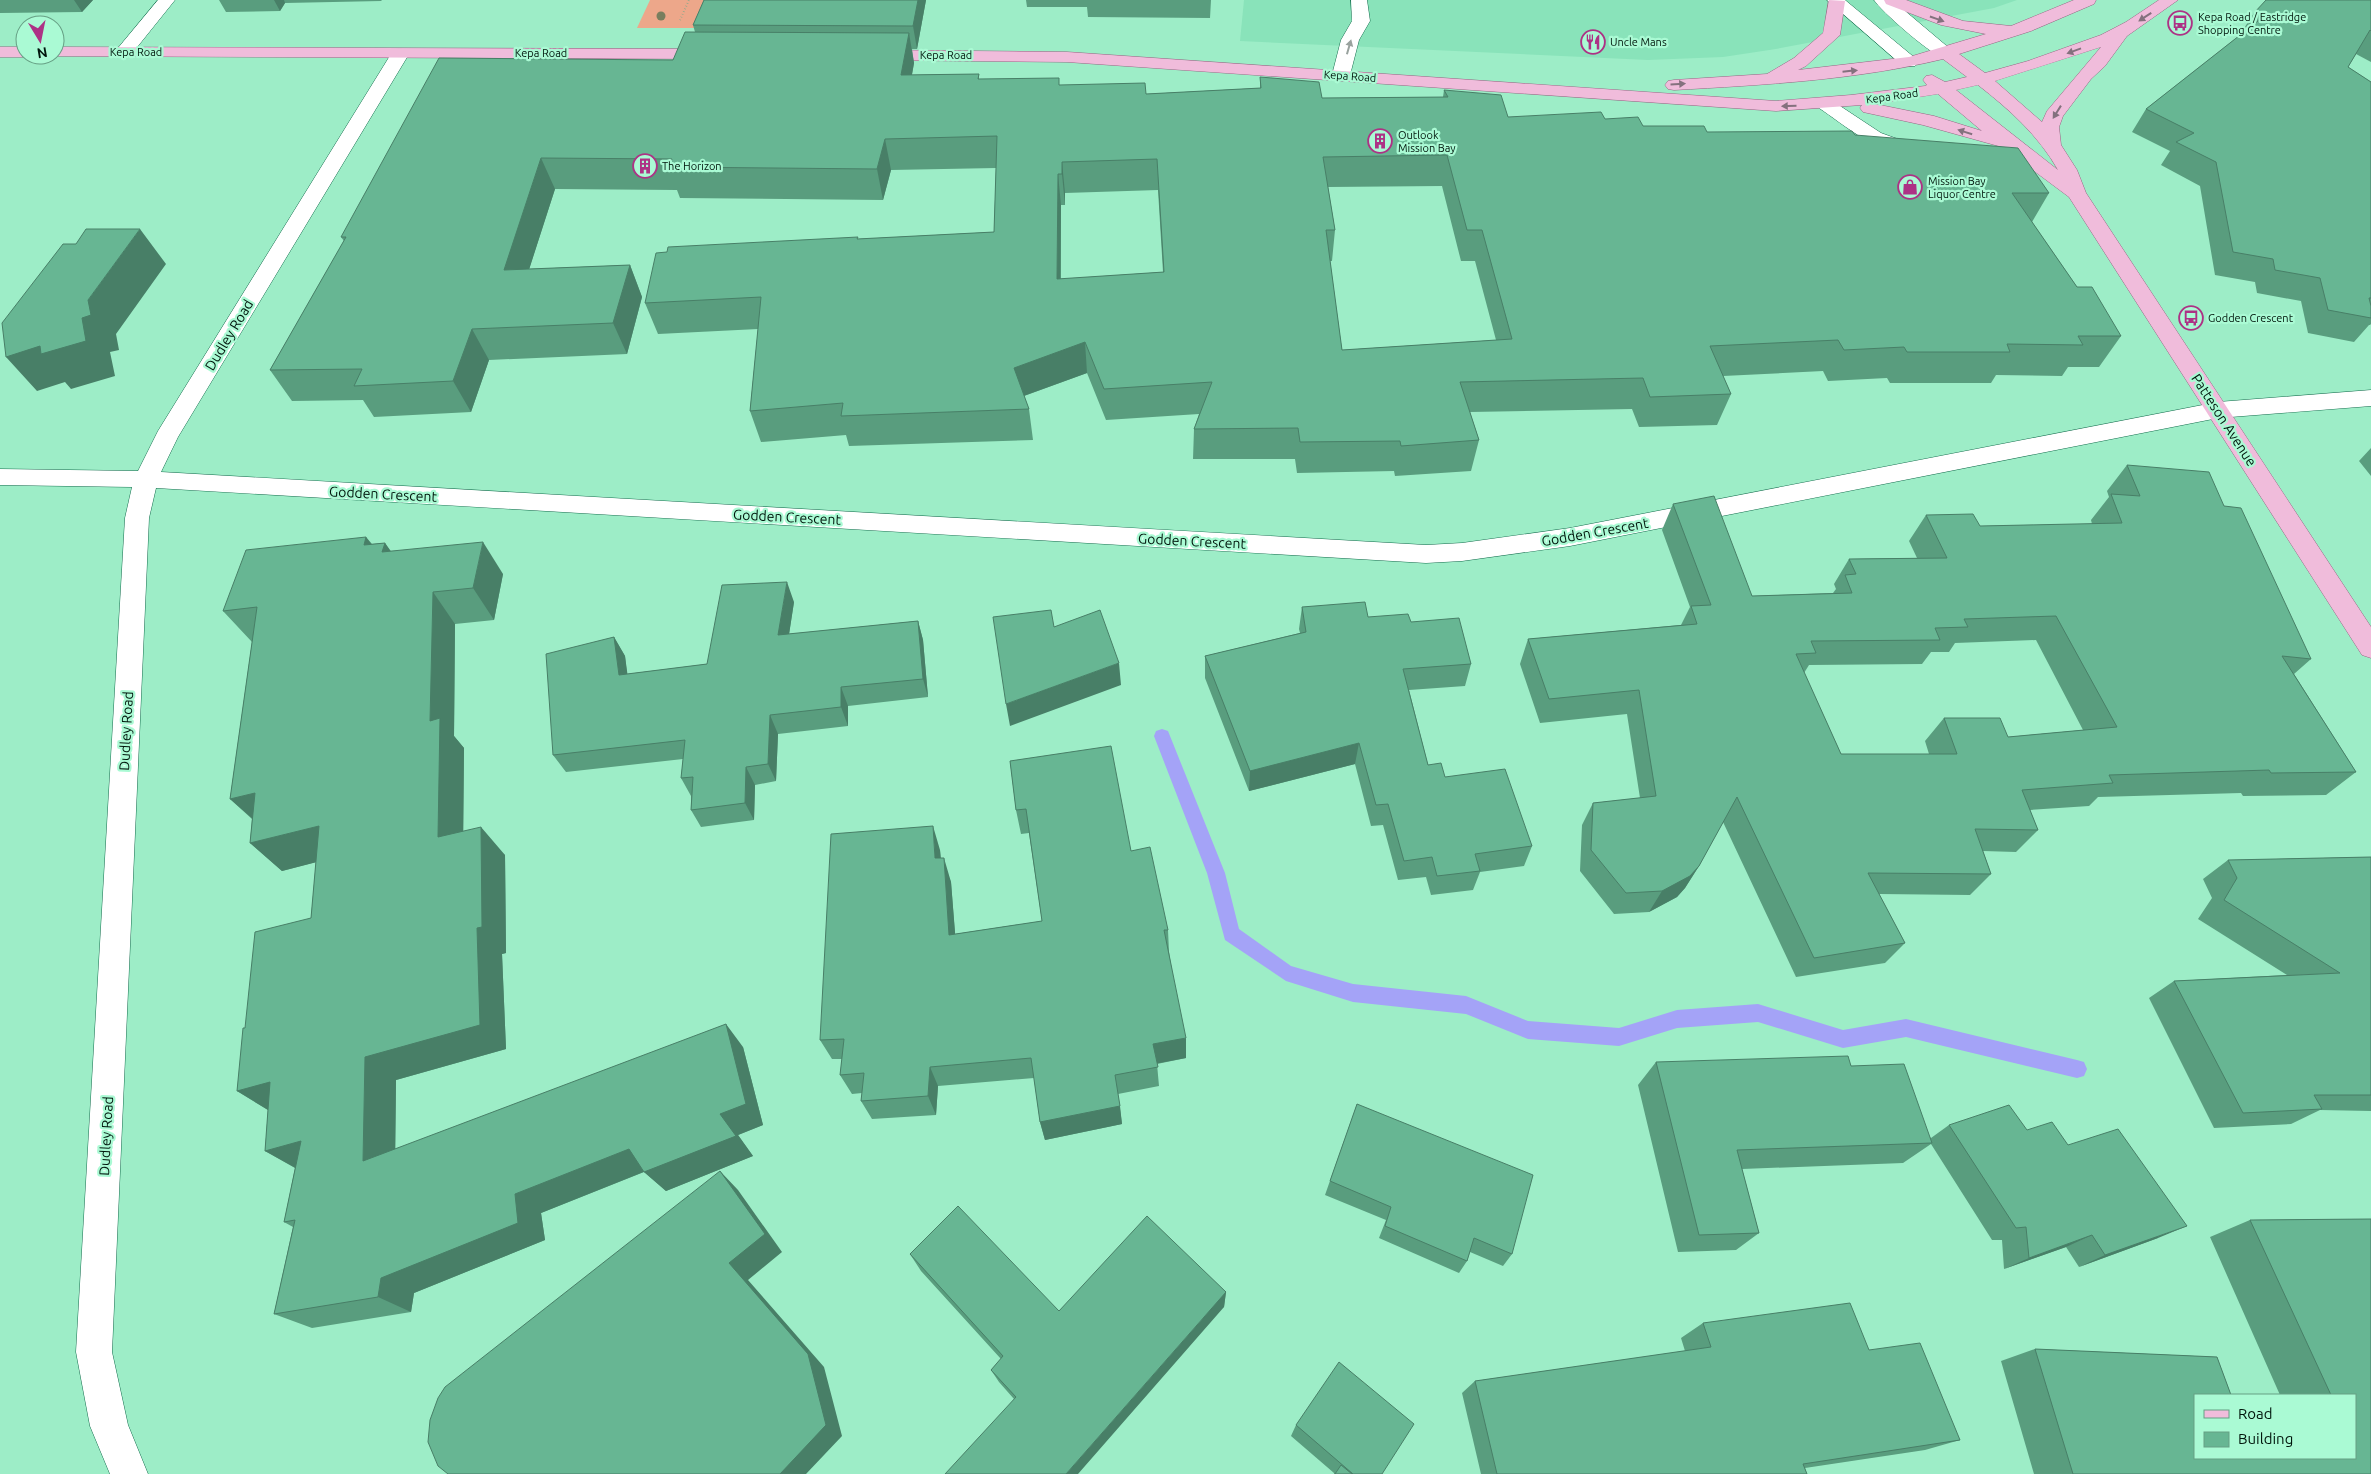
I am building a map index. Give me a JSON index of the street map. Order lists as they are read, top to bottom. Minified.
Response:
{"streets":{"main road":["Kepa Road","Patteson Avenue"],"street":["Dudley Road","Godden Crescent"]},"crossings":[["Kepa Road","Dudley Road"],["Kepa Road","Patteson Avenue"],["Dudley Road","Godden Crescent"],["Patteson Avenue","Godden Crescent"]],"places":{"bus stop":["Kepa Road / Eastridge Shopping Centre","Godden Crescent"],"restaurant":["Uncle Mans"],"building":["Outlook Mission Bay","The Horizon"],"shop":["Mission Bay Liquor Centre"]},"legend":["Road","Building"],"north":"bottom"}
